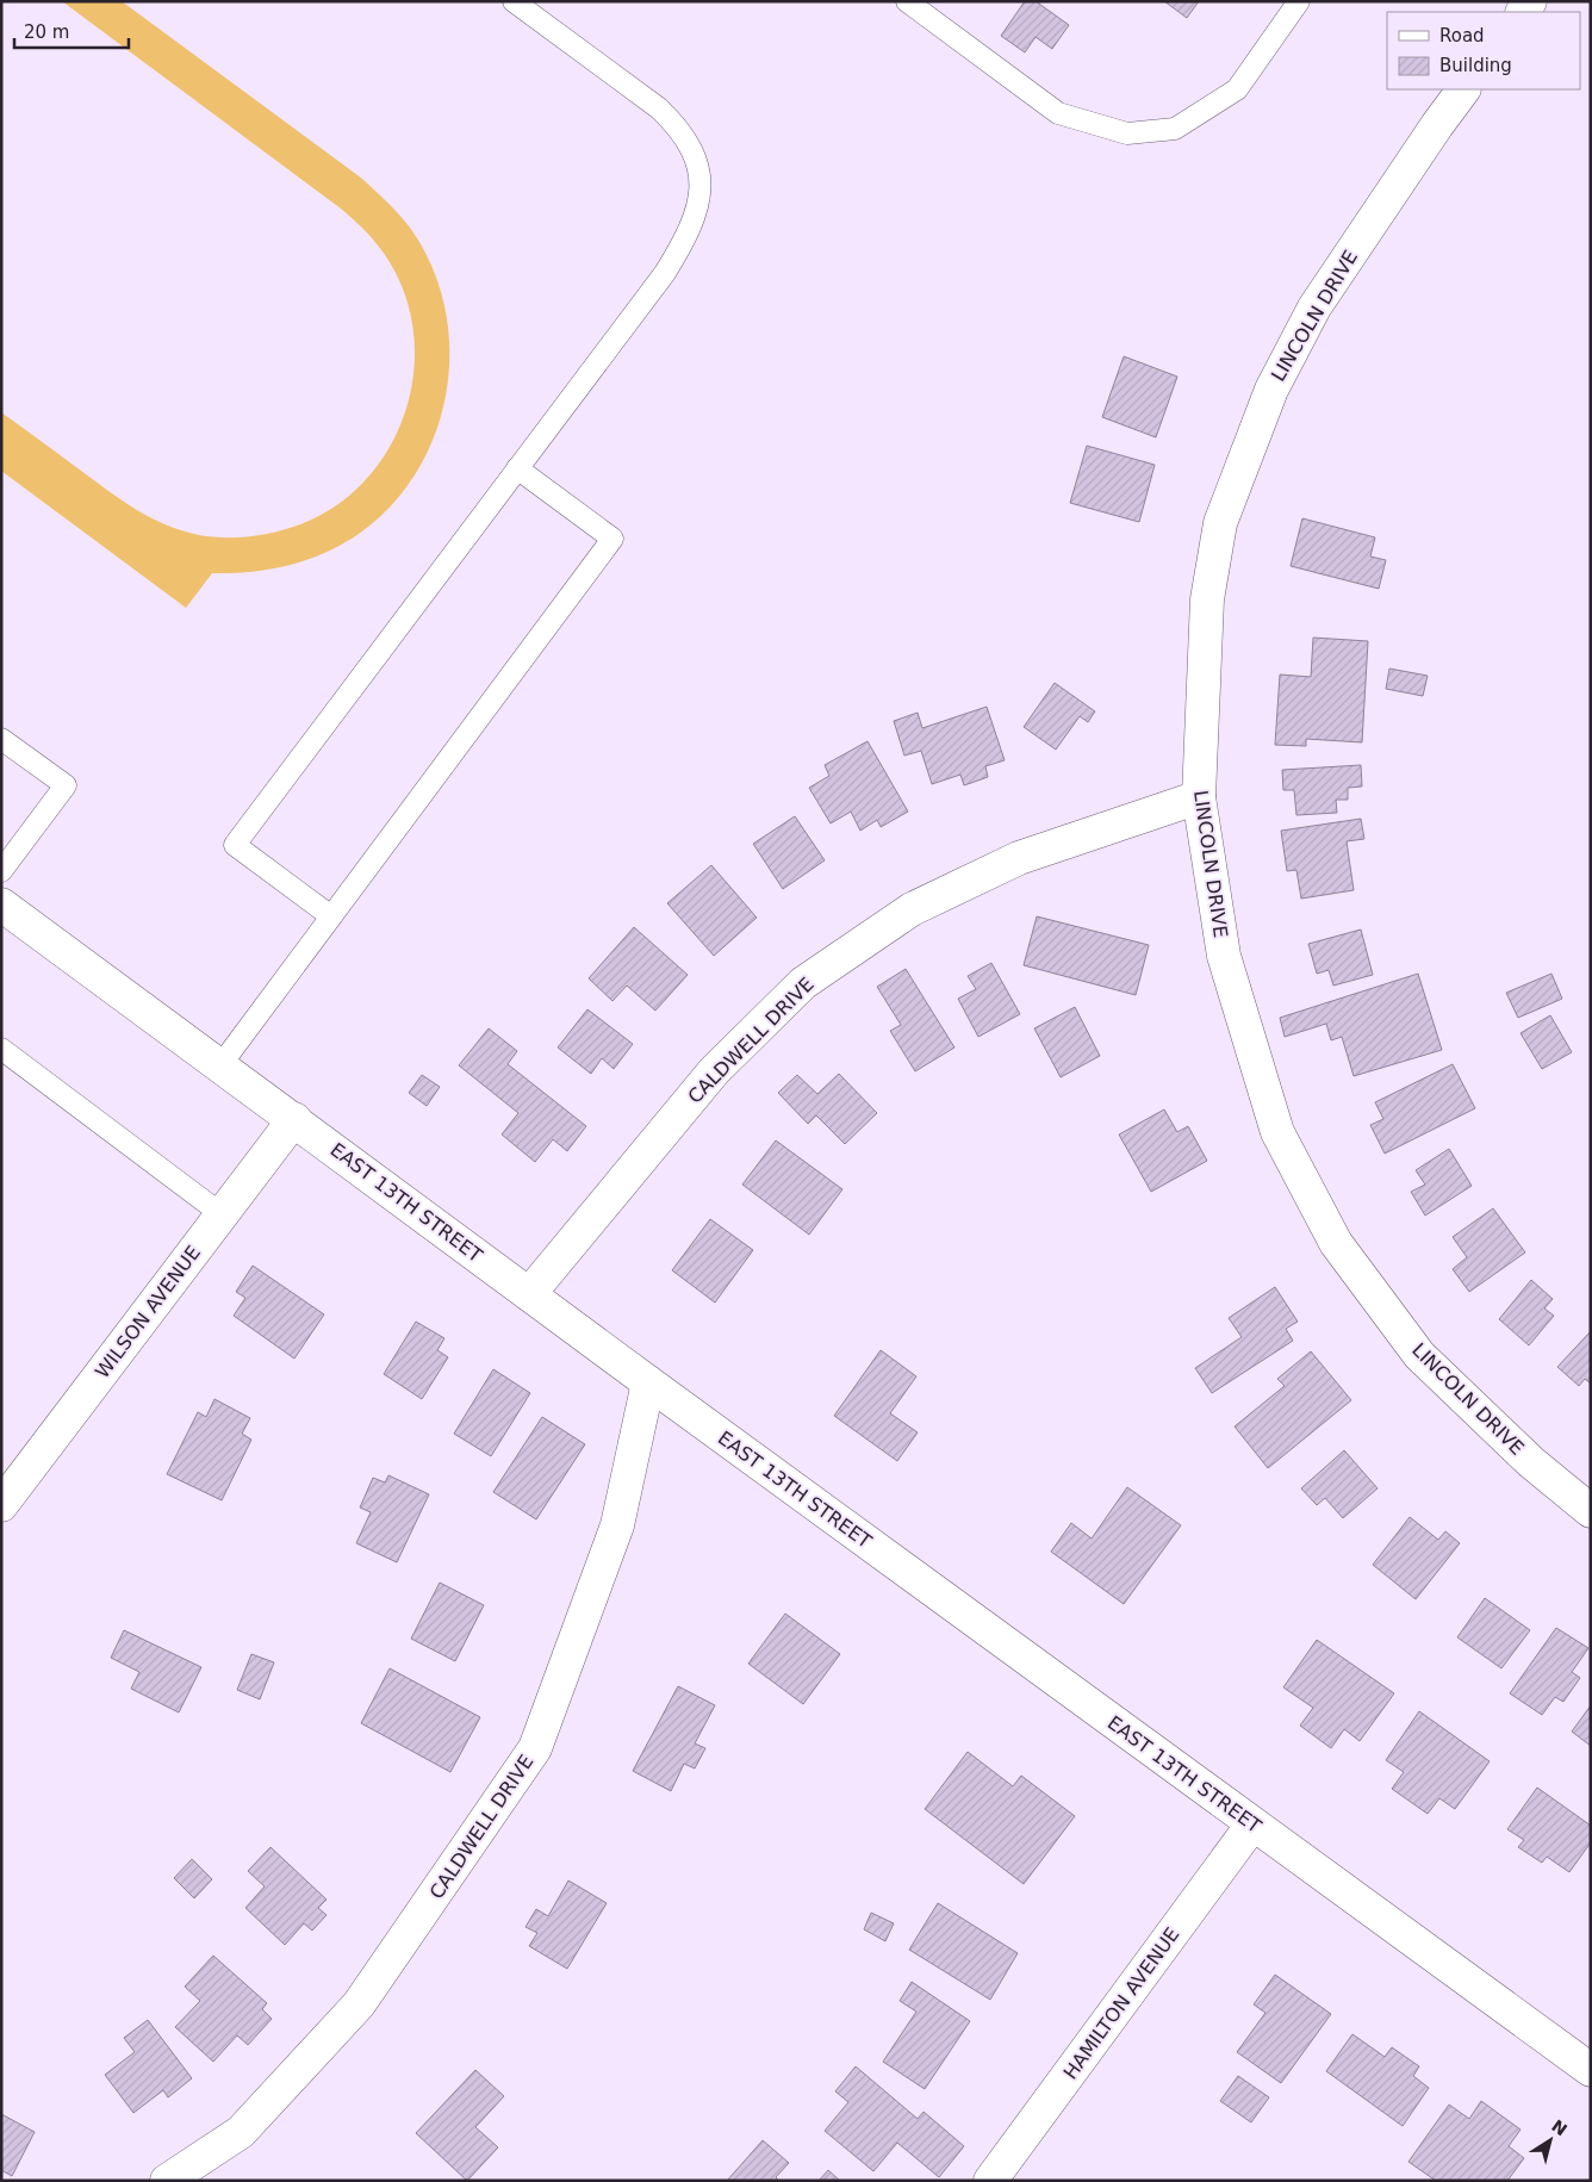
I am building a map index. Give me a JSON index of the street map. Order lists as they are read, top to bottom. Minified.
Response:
{"streets":{"street":["LINCOLN DRIVE","CALDWELL DRIVE","EAST 13TH STREET","WILSON AVENUE","HAMILTON AVENUE"]},"crossings":[["LINCOLN DRIVE","CALDWELL DRIVE"],["CALDWELL DRIVE","EAST 13TH STREET"],["EAST 13TH STREET","WILSON AVENUE"],["EAST 13TH STREET","HAMILTON AVENUE"]],"legend":["Road","Building"],"scale_bar":"20 m","north":"top right"}
